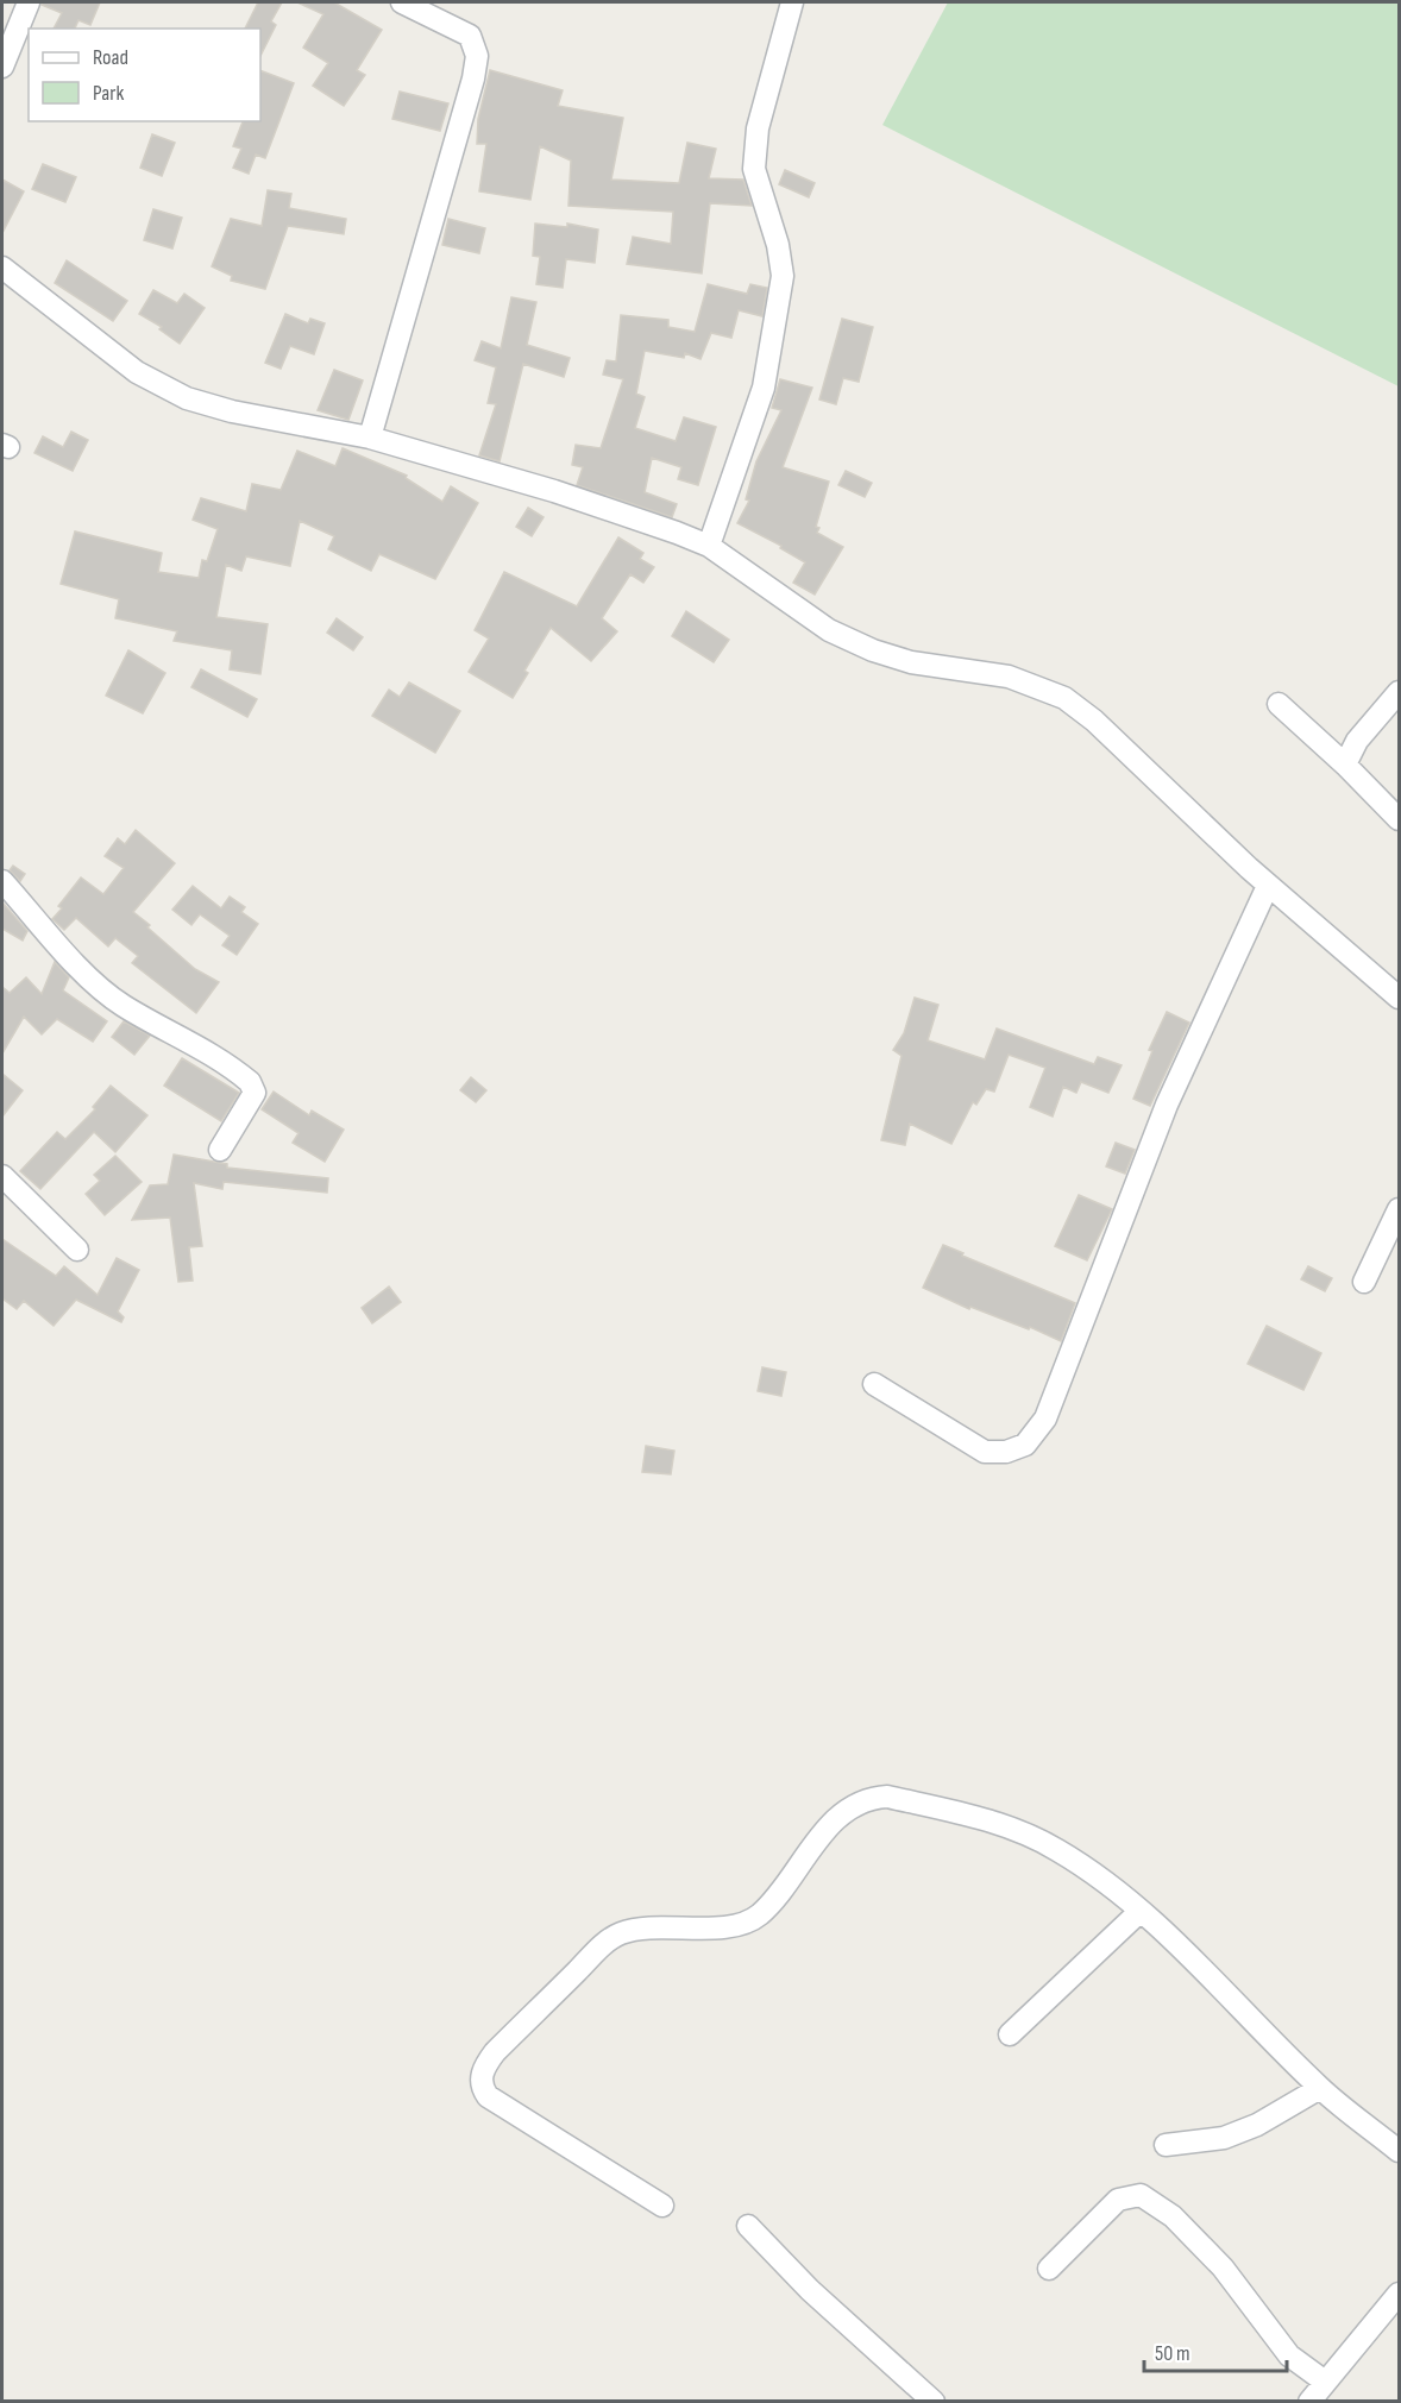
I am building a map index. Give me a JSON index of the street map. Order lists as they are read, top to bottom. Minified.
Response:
{"legend":["Road","Park"],"scale_bar":"50 m"}
